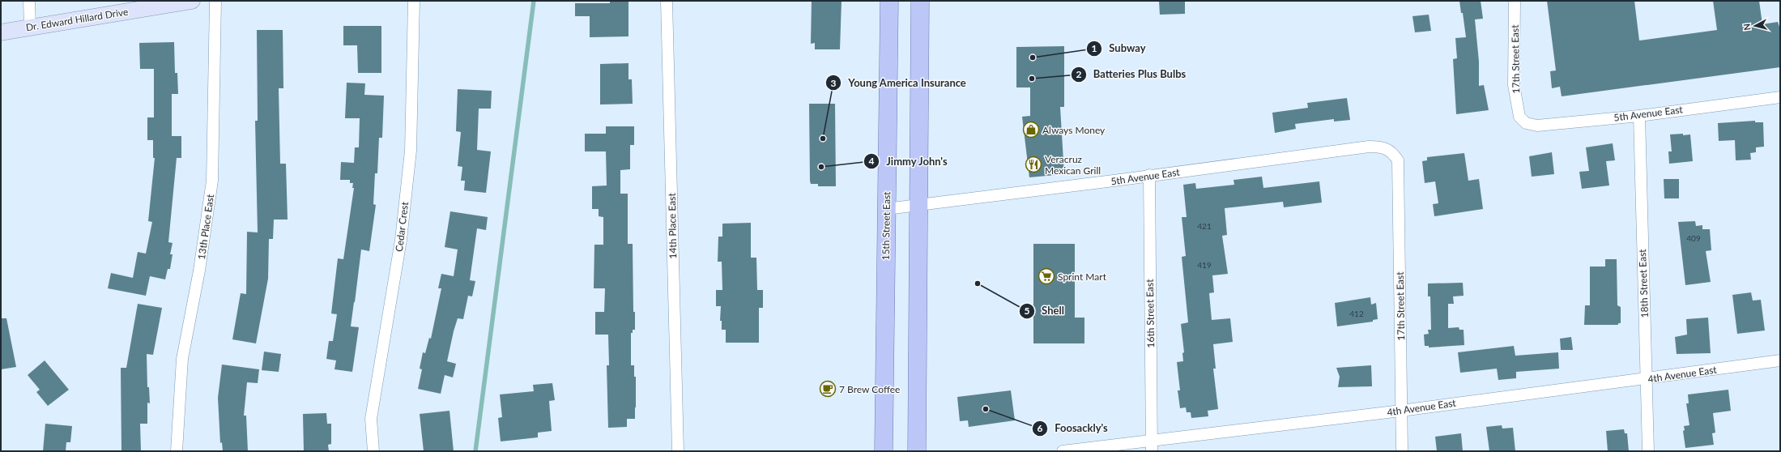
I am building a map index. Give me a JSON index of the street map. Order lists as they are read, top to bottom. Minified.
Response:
{"streets":{"main road":["15th Street East"],"street":["Dr. Edward Hillard Drive","17th Street East","5th Avenue East","14th Place East","13th Place East","Cedar Crest","18th Street East","16th Street East","4th Avenue East"]},"crossings":[["17th Street East","5th Avenue East"],["17th Street East","4th Avenue East"],["5th Avenue East","15th Street East"],["5th Avenue East","18th Street East"],["5th Avenue East","16th Street East"],["18th Street East","4th Avenue East"],["16th Street East","4th Avenue East"]],"places":{"other":["Subway","Batteries Plus Bulbs","Young America Insurance","Jimmy John's","Shell","Foosackly's"],"shop":["Always Money"],"restaurant":["Veracruz Mexican Grill"],"supermarket":["Sprint Mart"],"cafe":["7 Brew Coffee"]},"house_numbers":["421","409","419","412"],"north":"left"}
